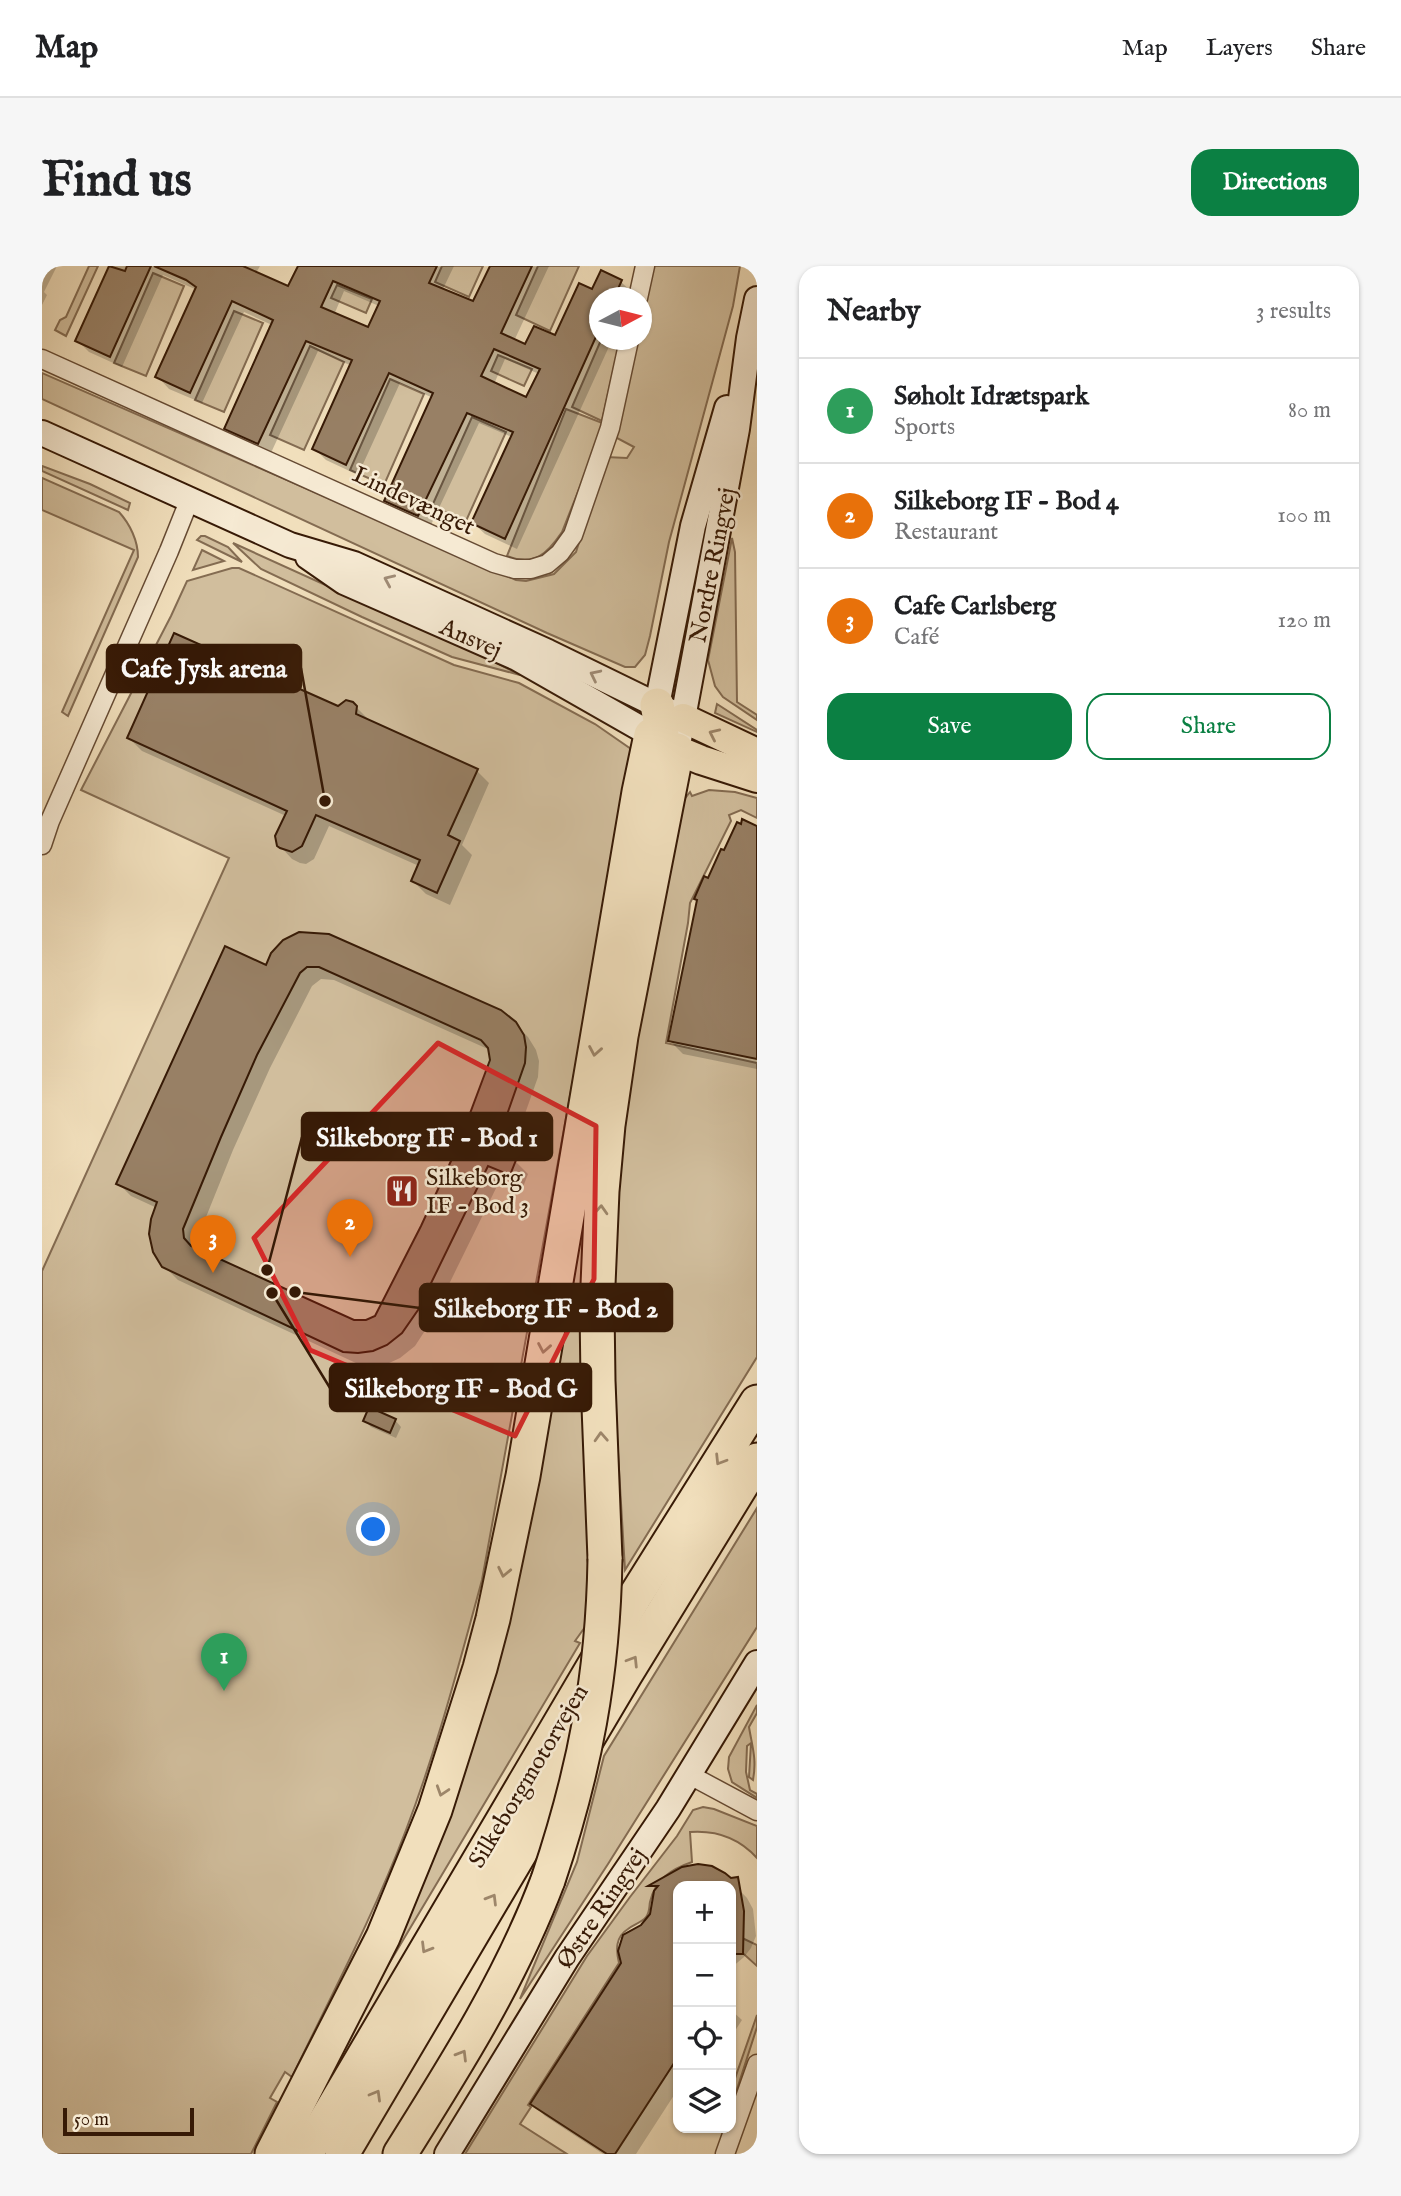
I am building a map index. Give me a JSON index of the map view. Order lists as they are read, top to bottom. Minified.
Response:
{"streets":{"highway":["Silkeborgmotorvejen"],"main road":["Nordre Ringvej","Ansvej","Østre Ringvej"],"street":["Lindevænget"]},"crossings":[["Nordre Ringvej","Ansvej"]],"places":{"other":["Cafe Jysk arena","Silkeborg IF - Bod 1","Silkeborg IF - Bod 2","Silkeborg IF - Bod G"],"restaurant":["Silkeborg IF - Bod 3"]},"scale_bar":"50 m","north":"right","page":{"header":"Map","nav":["Map","Layers","Share"],"buttons":["Directions",["Save","Share"]],"title":"Find us","heading":["Nearby","3 results"],"list":[{"mark":"1","name":"Søholt Idrætspark","note":"Sports","value":"80 m"},{"mark":"2","name":"Silkeborg IF - Bod 4","note":"Restaurant","value":"100 m"},{"mark":"3","name":"Cafe Carlsberg","note":"Café","value":"120 m"}],"pins":["2","3","1"],"map_buttons":["+","−"],"scale":"50 m"}}
